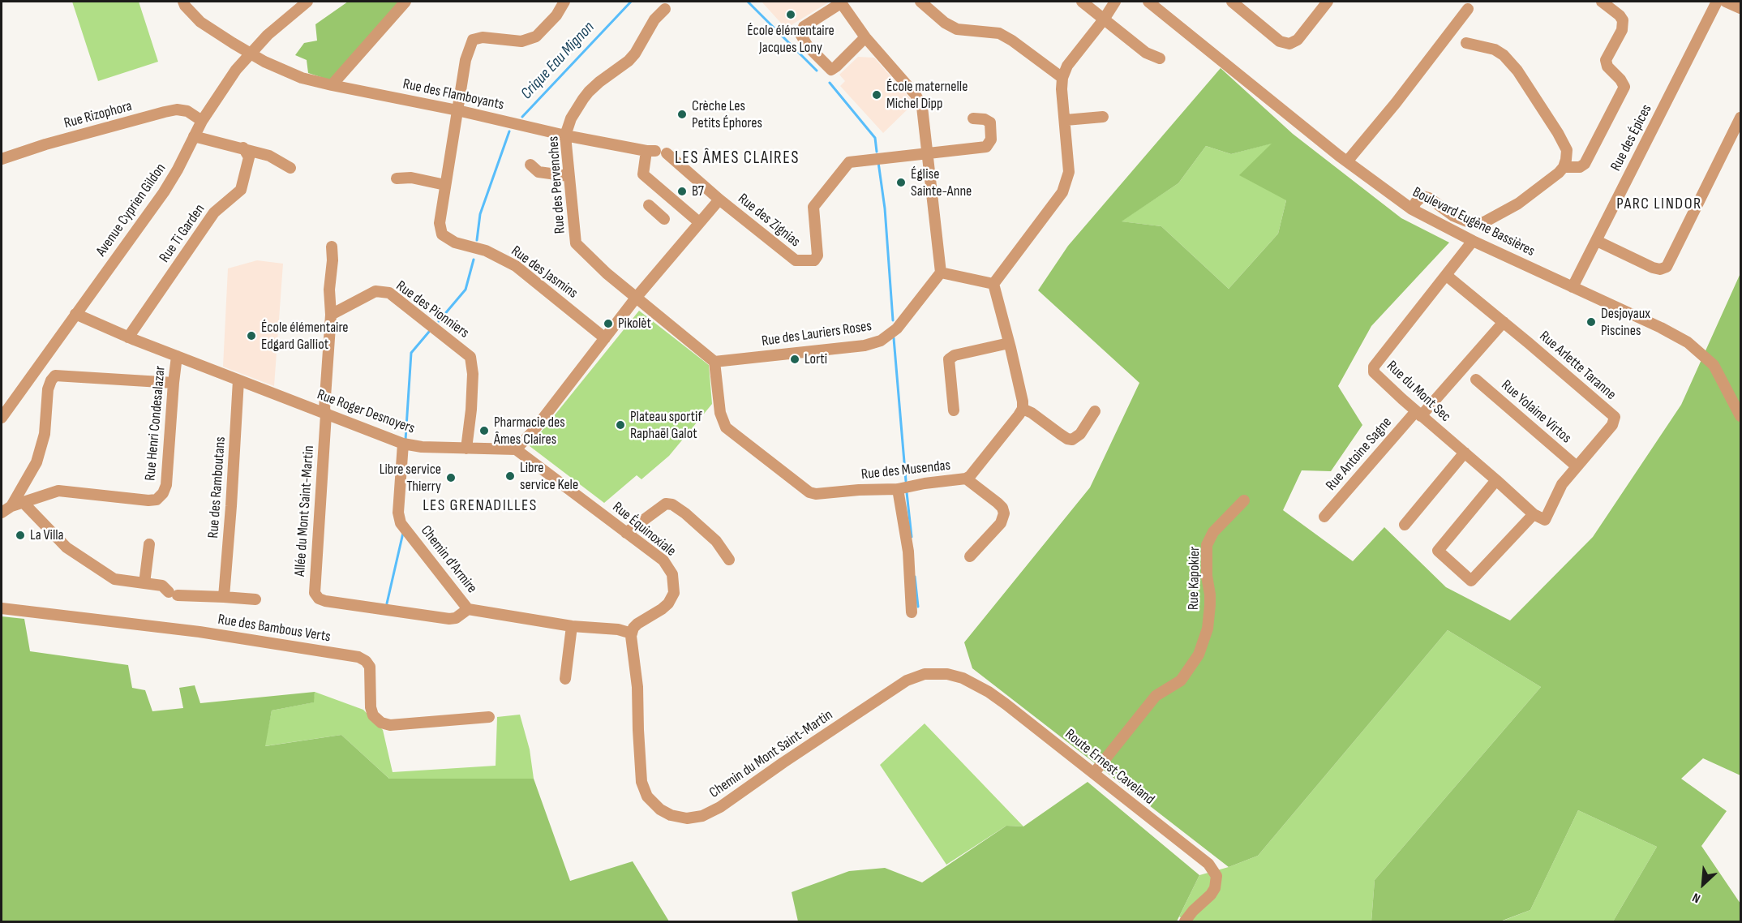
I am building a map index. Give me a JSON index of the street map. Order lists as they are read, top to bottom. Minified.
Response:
{"streets":{"street":["Rue des Flamboyants","Rue Rizophora","Rue des Épices","Rue des Pervenches","Avenue Cyprien Gildon","Rue des Zignias","Boulevard Eugène Bassières","Rue Ti Garden","Rue des Jasmins","Rue des Pionniers","Rue des Lauriers Roses","Rue Arlette Taranne","Rue du Mont Sec","Rue Roger Desnoyers","Rue Yolaine Virtos","Rue Henri Condesalazar","Rue Antoine Sagne","Rue des Musendas","Rue des Ramboutans","Allée du Mont Saint-Martin","Rue Équinoxiale","Chemin d'Armire","Rue Kapokier","Rue des Bambous Verts","Chemin du Mont Saint-Martin","Route Ernest Caveland"]},"crossings":[["Rue des Flamboyants","Rue des Pervenches"],["Rue des Flamboyants","Avenue Cyprien Gildon"],["Rue des Flamboyants","Rue des Jasmins"],["Rue Rizophora","Avenue Cyprien Gildon"],["Rue des Épices","Boulevard Eugène Bassières"],["Rue des Pervenches","Rue des Lauriers Roses"],["Rue des Pervenches","Rue des Musendas"],["Avenue Cyprien Gildon","Rue Roger Desnoyers"],["Boulevard Eugène Bassières","Rue du Mont Sec"],["Rue Ti Garden","Rue Roger Desnoyers"],["Rue des Pionniers","Rue Roger Desnoyers"],["Rue des Pionniers","Allée du Mont Saint-Martin"],["Rue des Pionniers","Chemin d'Armire"],["Rue des Lauriers Roses","Rue des Musendas"],["Rue Arlette Taranne","Rue du Mont Sec"],["Rue Arlette Taranne","Rue Yolaine Virtos"],["Rue Arlette Taranne","Rue Antoine Sagne"],["Rue du Mont Sec","Rue Antoine Sagne"],["Rue Roger Desnoyers","Rue Henri Condesalazar"],["Rue Roger Desnoyers","Rue des Ramboutans"],["Rue Roger Desnoyers","Allée du Mont Saint-Martin"],["Rue Roger Desnoyers","Rue Équinoxiale"],["Rue Roger Desnoyers","Chemin d'Armire"],["Allée du Mont Saint-Martin","Chemin d'Armire"],["Rue Équinoxiale","Chemin du Mont Saint-Martin"],["Rue Kapokier","Route Ernest Caveland"],["Chemin du Mont Saint-Martin","Route Ernest Caveland"]],"districts":["LES ÂMES CLAIRES","PARC LINDOR","LES GRENADILLES"],"water":["Crique Eau Mignon"],"places":["École élémentaire Jacques Lony","École maternelle Michel Dipp","Crèche Les Petits Éphores","Église Sainte-Anne","B7","Desjoyaux Piscines","Pikolèt","École élémentaire Edgard Galliot","Lorti","Plateau sportif Raphaël Galot","Pharmacie des Âmes Claires","Libre service Kele","Libre service Thierry","La Villa"],"north":"bottom left"}
